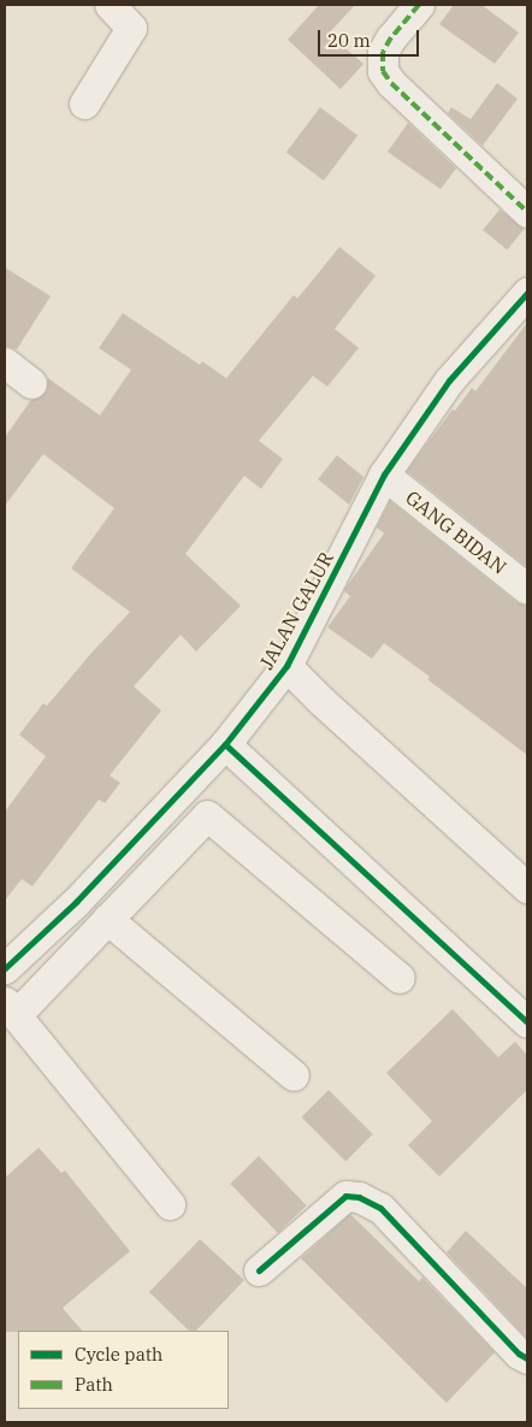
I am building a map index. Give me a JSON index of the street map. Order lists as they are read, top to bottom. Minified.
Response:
{"streets":{"street":["GANG BIDAN","JALAN GALUR"]},"crossings":[["GANG BIDAN","JALAN GALUR"]],"legend":["Cycle path","Path"],"scale_bar":"20 m"}
